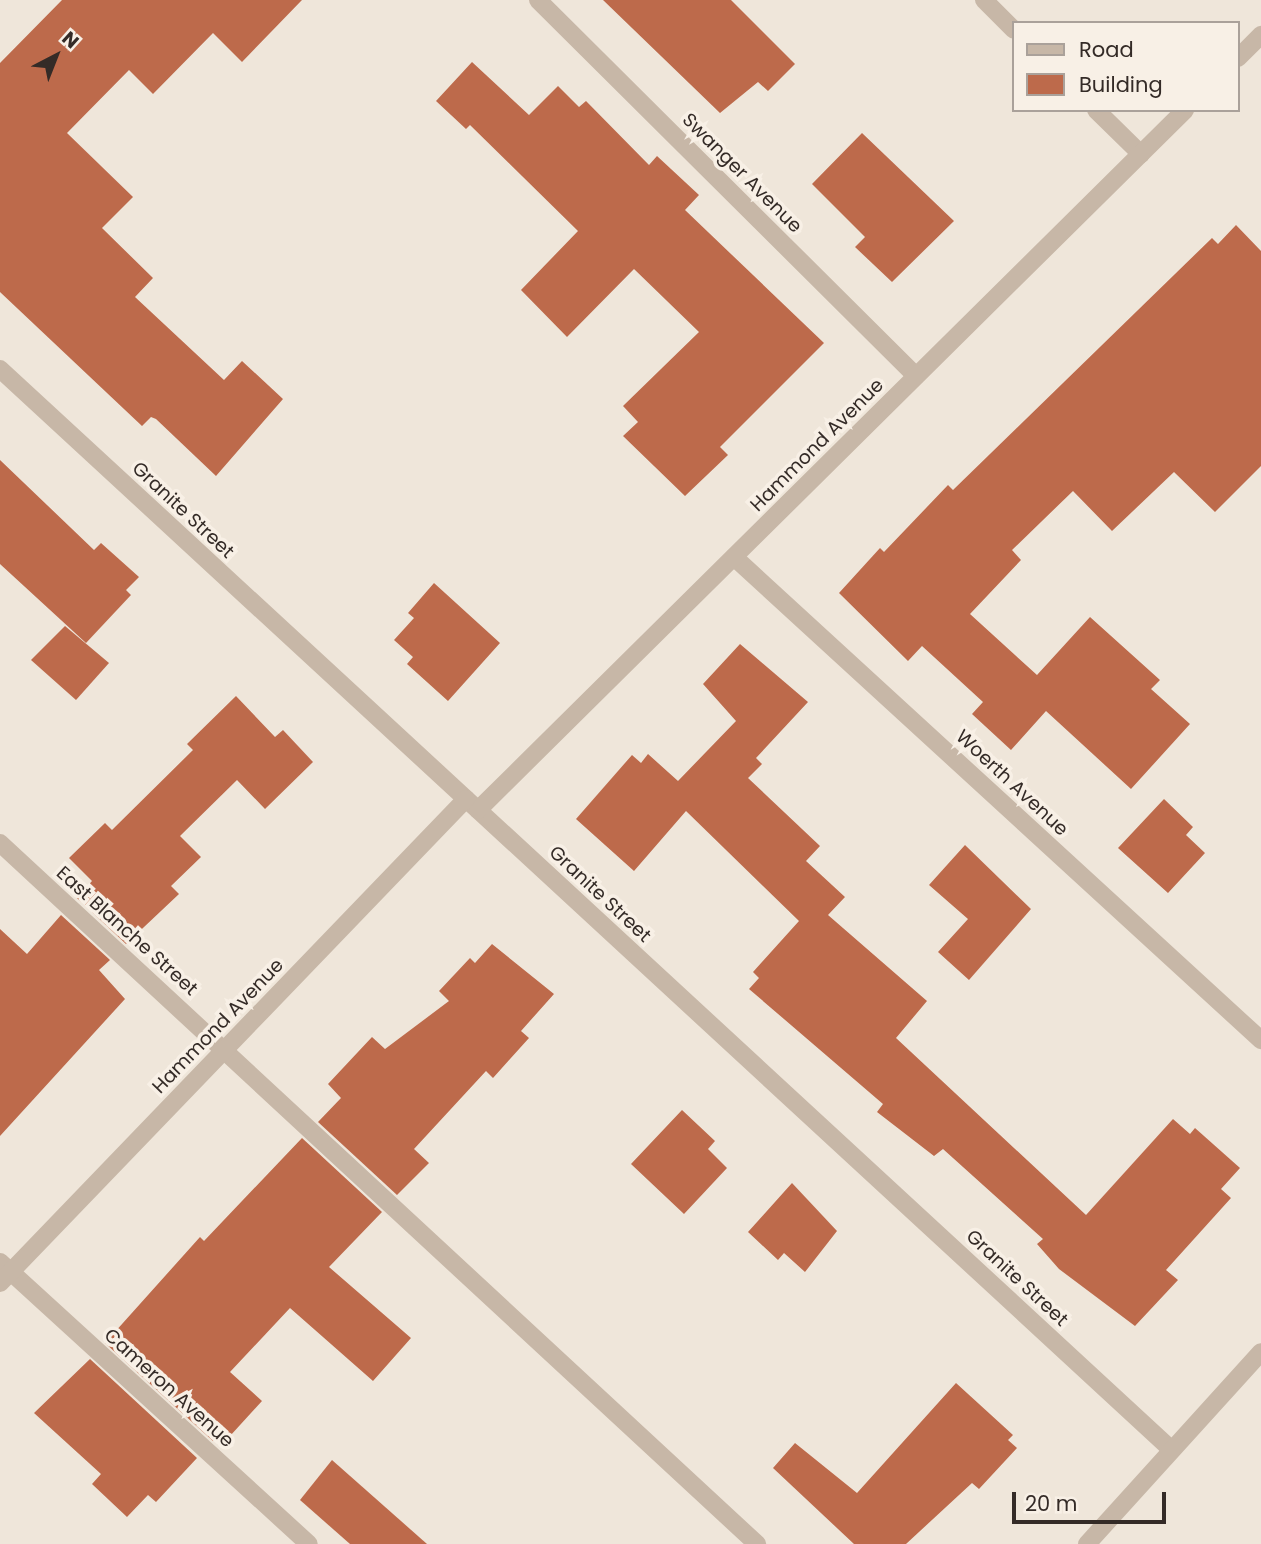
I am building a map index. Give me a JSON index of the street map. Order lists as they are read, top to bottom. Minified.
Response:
{"streets":{"street":["Swanger Avenue","Hammond Avenue","Granite Street","Woerth Avenue","East Blanche Street","Cameron Avenue"]},"crossings":[["Swanger Avenue","Hammond Avenue"],["Hammond Avenue","Granite Street"],["Hammond Avenue","Woerth Avenue"],["Hammond Avenue","East Blanche Street"],["Hammond Avenue","Cameron Avenue"]],"legend":["Road","Building"],"scale_bar":"20 m","north":"top right"}
